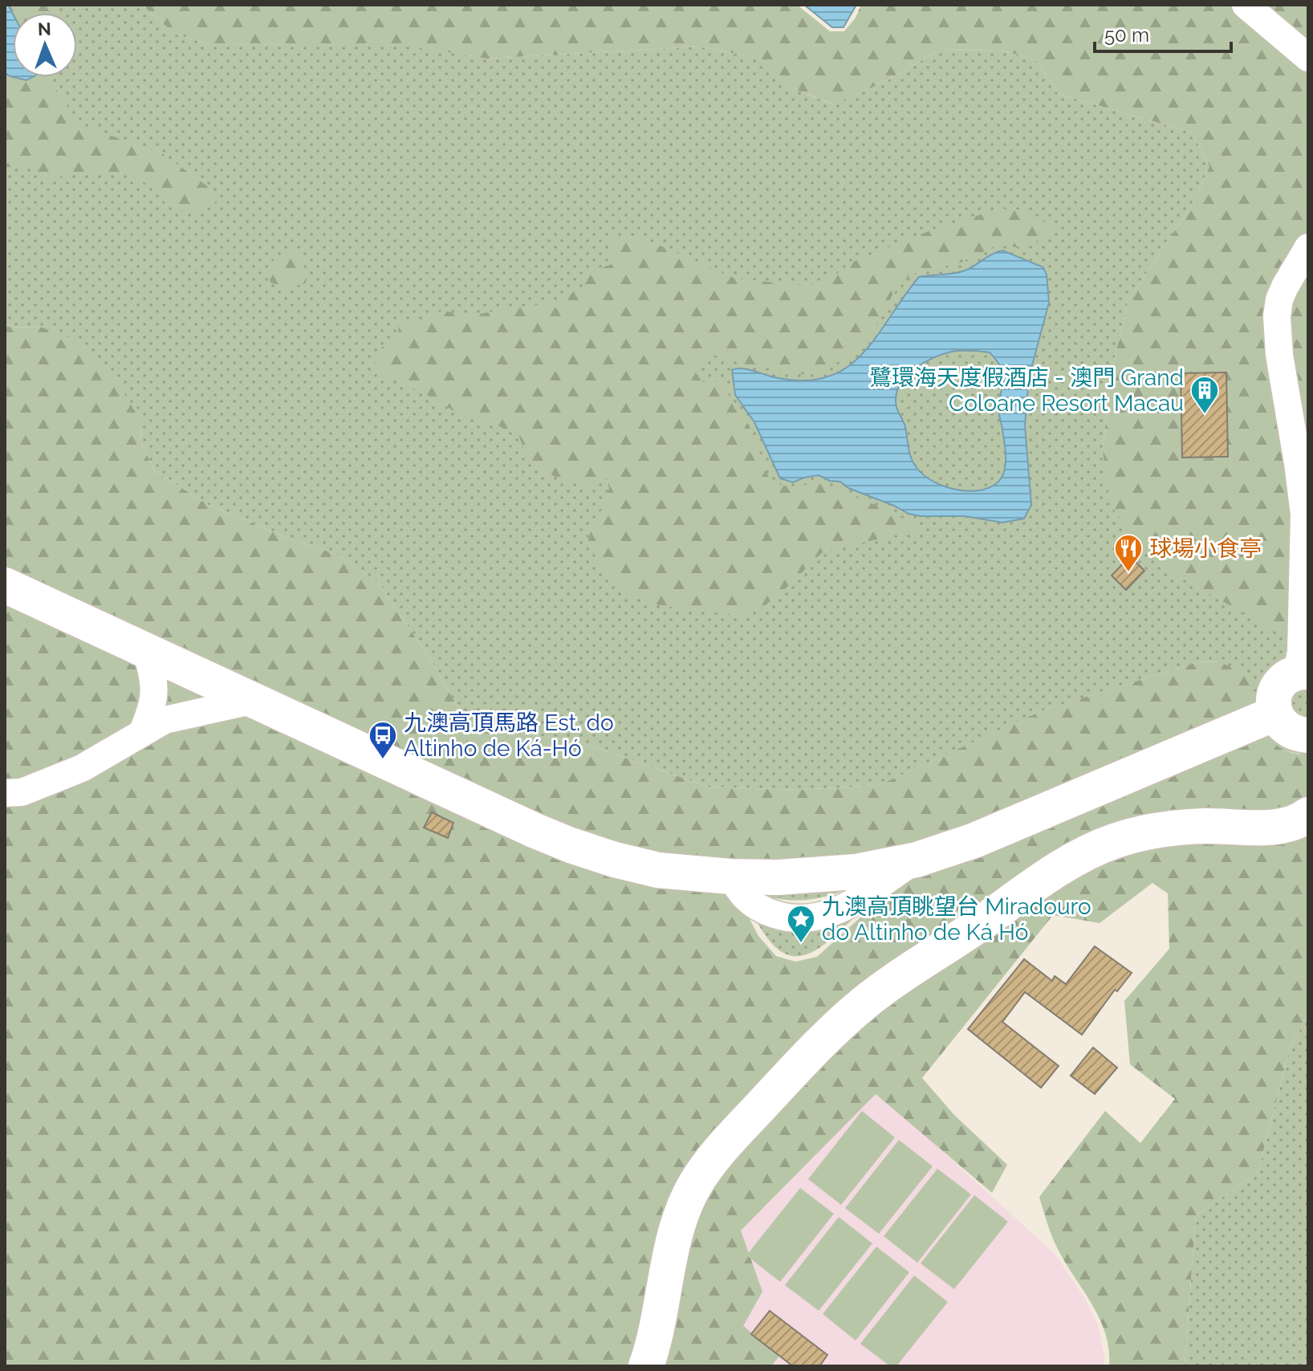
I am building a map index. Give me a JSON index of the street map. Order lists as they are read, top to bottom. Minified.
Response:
{"places":{"building":["鷺環海天度假酒店 - 澳門 Grand Coloane Resort Macau"],"restaurant":["球場小食亭"],"bus stop":["九澳高頂馬路 Est. do Altinho de Ká-Hó"],"place":["九澳高頂眺望台 Miradouro do Altinho de Ká Hó"]},"scale_bar":"50 m","north":"top"}
